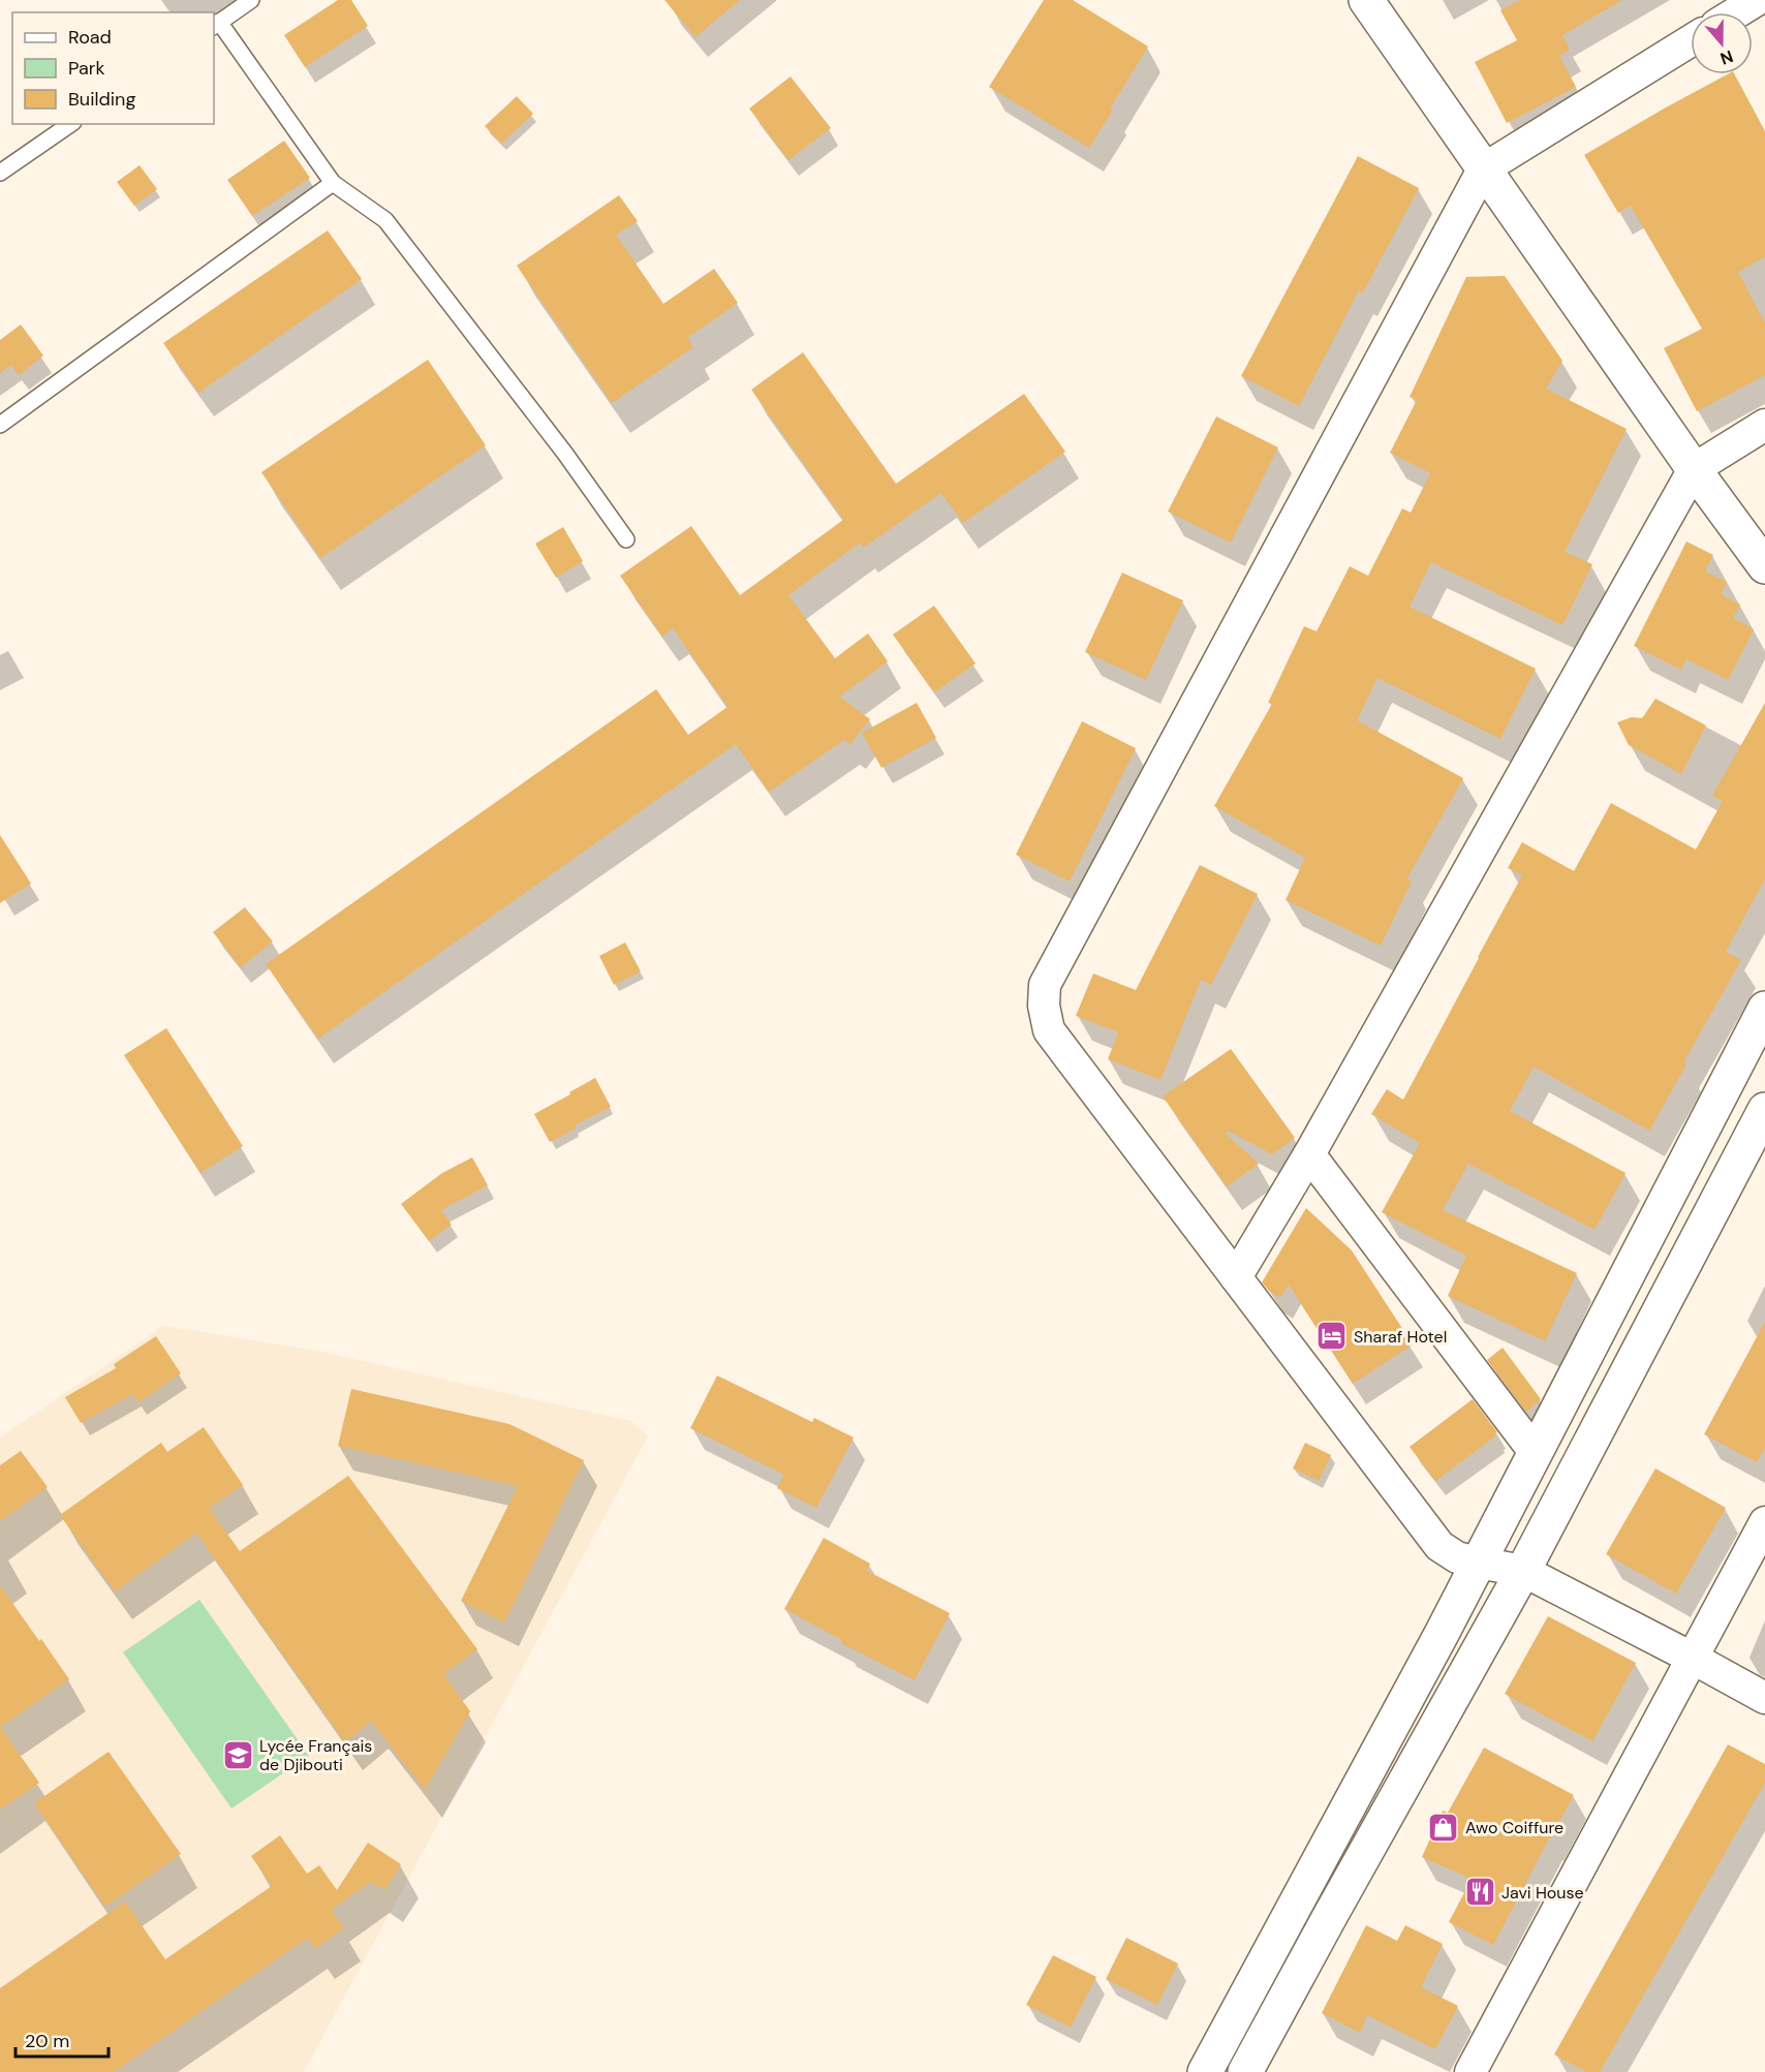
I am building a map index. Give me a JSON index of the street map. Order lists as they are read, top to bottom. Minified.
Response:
{"places":{"hotel":["Sharaf Hotel"],"school or university":["Lycée Français de Djibouti"],"shop":["Awo Coiffure"],"restaurant":["Javi House"]},"legend":["Road","Park","Building"],"scale_bar":"20 m","north":"bottom"}
